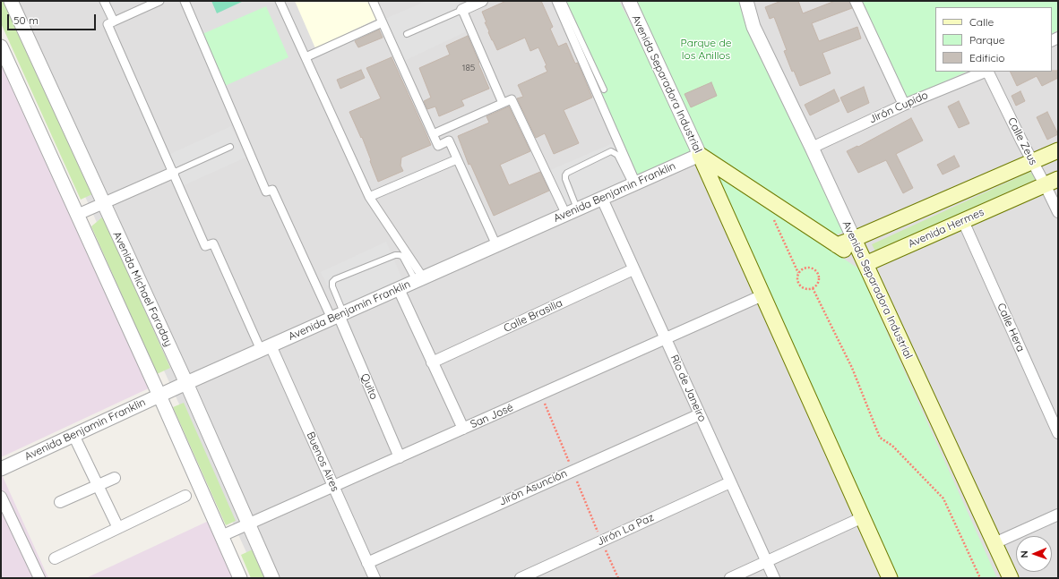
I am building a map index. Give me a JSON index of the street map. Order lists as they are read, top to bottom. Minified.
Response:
{"streets":{"main road":["Avenida Separadora Industrial","Avenida Hermes"],"street":["Jirón Cupido","Calle Zeus","Avenida Benjamin Franklin","Avenida Michael Faraday","Calle Brasilia","Calle Hera","Quito","Río de Janeiro","San José","Buenos Aires","Jirón Asunción","Jirón La Paz"]},"crossings":[["Avenida Separadora Industrial","Jirón Cupido"],["Avenida Separadora Industrial","Avenida Benjamin Franklin"],["Avenida Separadora Industrial","Avenida Hermes"],["Avenida Separadora Industrial","San José"],["Calle Zeus","Avenida Hermes"],["Avenida Benjamin Franklin","Avenida Michael Faraday"],["Avenida Benjamin Franklin","Quito"],["Avenida Benjamin Franklin","Río de Janeiro"],["Avenida Benjamin Franklin","Buenos Aires"],["Avenida Hermes","Calle Hera"],["Avenida Michael Faraday","San José"],["Calle Brasilia","Río de Janeiro"],["Quito","San José"],["Río de Janeiro","San José"],["Río de Janeiro","Jirón Asunción"],["Río de Janeiro","Jirón La Paz"],["San José","Buenos Aires"],["Buenos Aires","Jirón Asunción"]],"parks":["Parque de los Anillos"],"house_numbers":["185"],"legend":["Calle","Parque","Edificio"],"scale_bar":"50 m","north":"left"}
